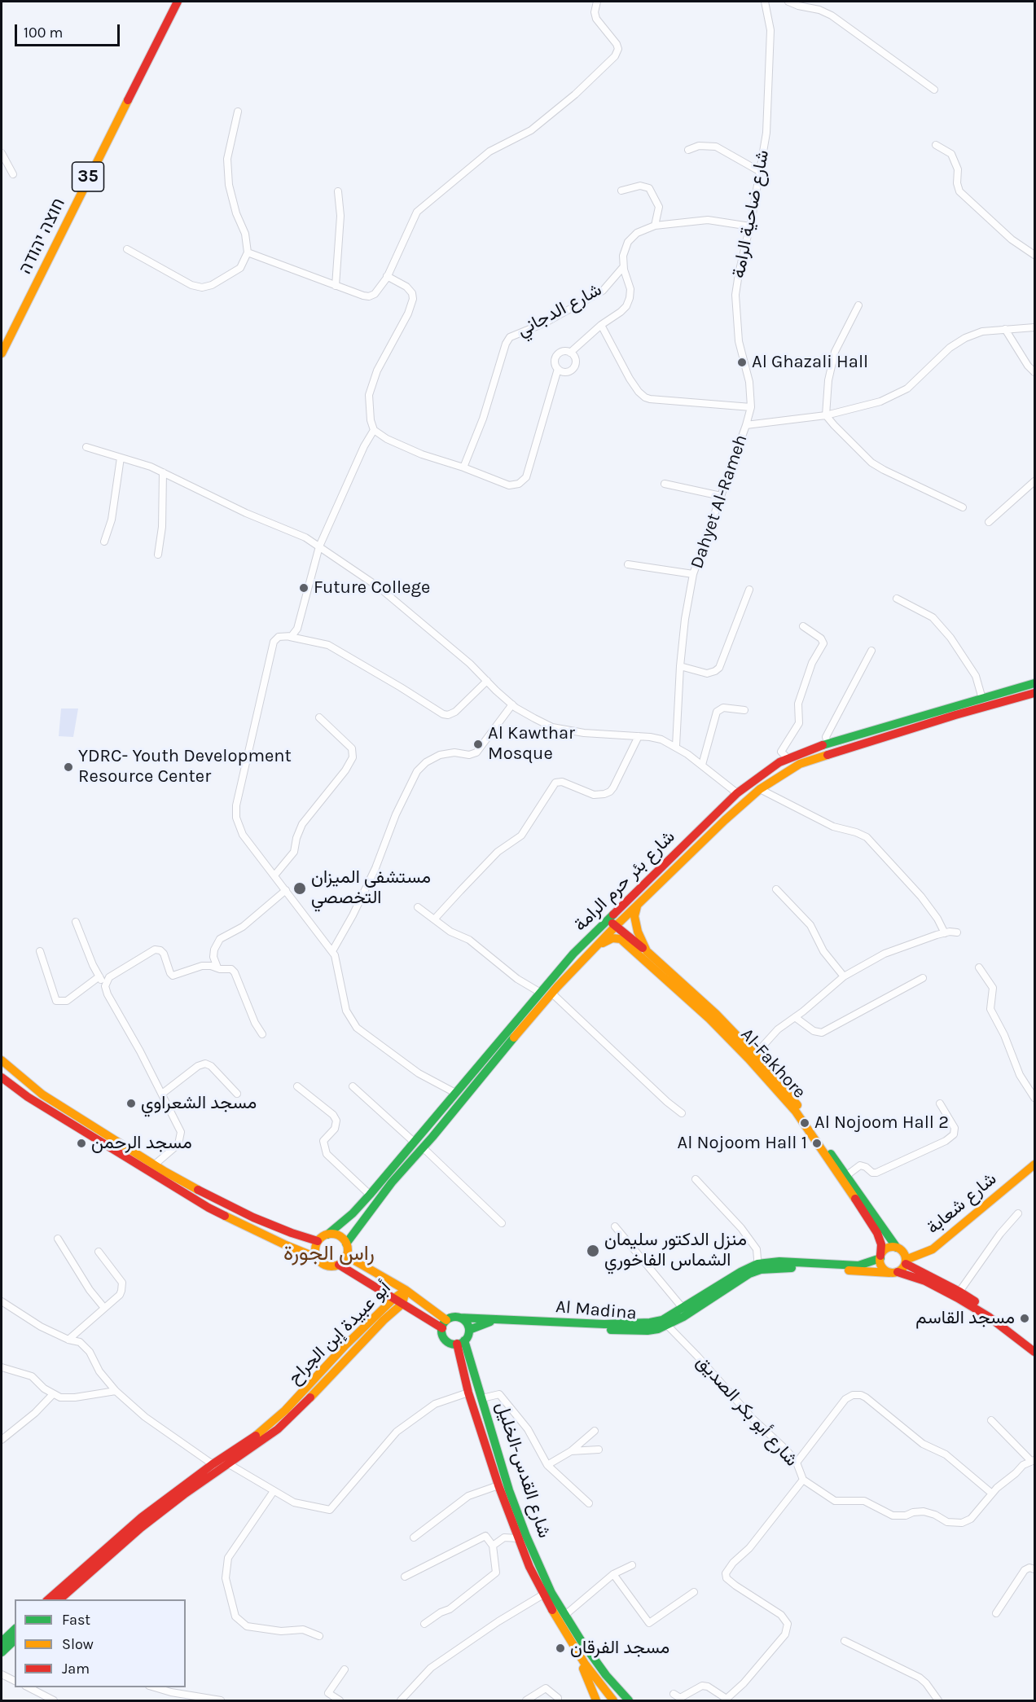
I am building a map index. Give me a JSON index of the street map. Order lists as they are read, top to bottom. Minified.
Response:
{"streets":{"main road":["35","חוצה יהודה","شارع بئر حرم الرامة","Al-Fakhore","شارع شعابة","Al Madina","أبو عبيدة إبن الجراح","شارع القدس-الخليل"],"street":["شارع ضاحية الرامة","شارع الدجاني","Dahyet Al-Rameh","شارع أبو بكر الصديق"]},"crossings":[["شارع ضاحية الرامة","Dahyet Al-Rameh"],["شارع بئر حرم الرامة","Al-Fakhore"],["Al-Fakhore","شارع شعابة"],["Al-Fakhore","Al Madina"],["شارع شعابة","Al Madina"],["Al Madina","شارع أبو بكر الصديق"]],"districts":["راس الجورة"],"places":["Al Ghazali Hall","Future College","Al Kawthar Mosque","YDRC- Youth Development Resource Center","مستشفى الميزان التخصصي","مسجد الشعراوي","Al Nojoom Hall 2","مسجد الرحمن","Al Nojoom Hall 1","منزل الدكتور سليمان الشماس الفاخوري","مسجد القاسم","مسجد الفرقان"],"legend":["Fast","Slow","Jam"],"scale_bar":"100 m"}
